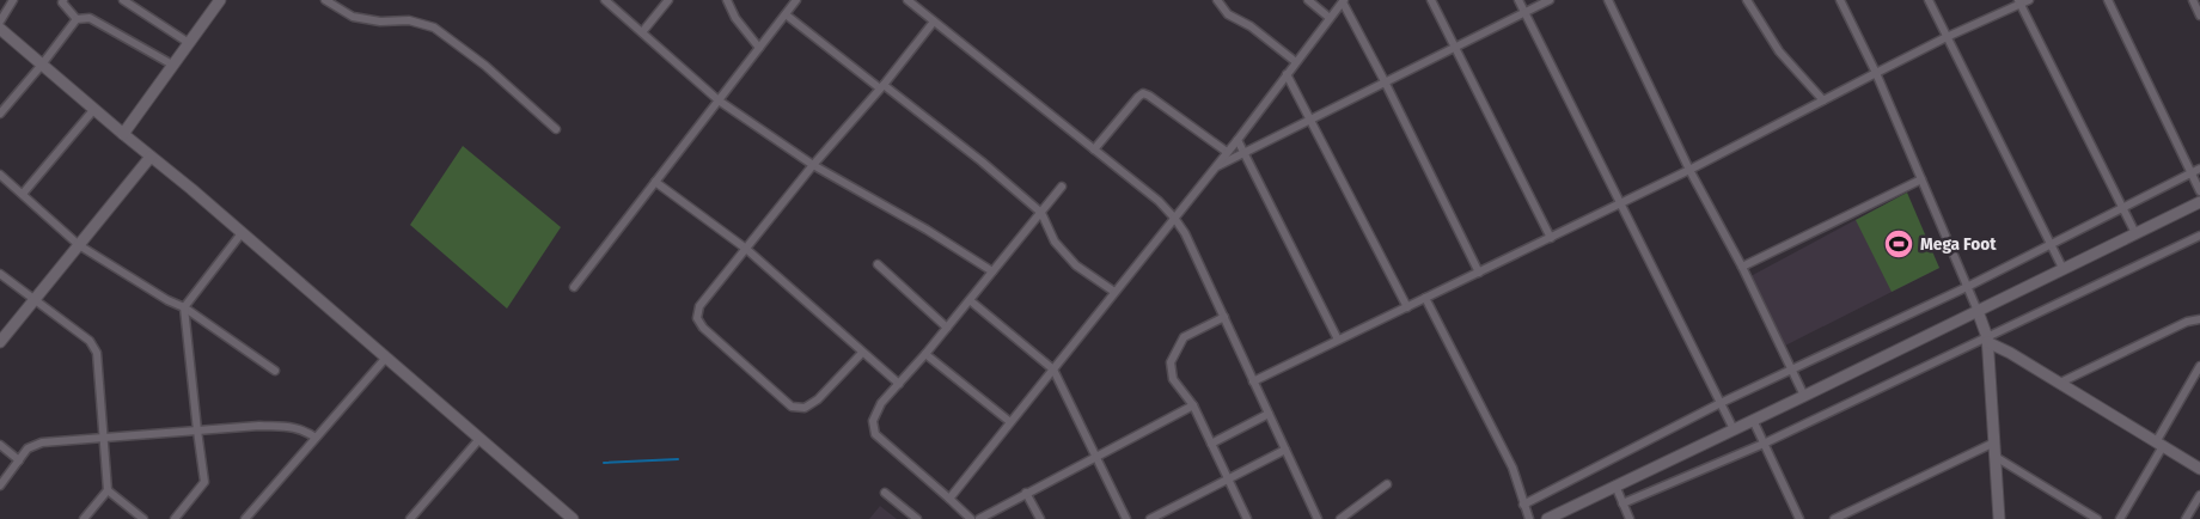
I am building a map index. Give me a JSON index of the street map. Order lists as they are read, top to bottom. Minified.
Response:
{"places":{"sports":["Mega Foot"]}}
